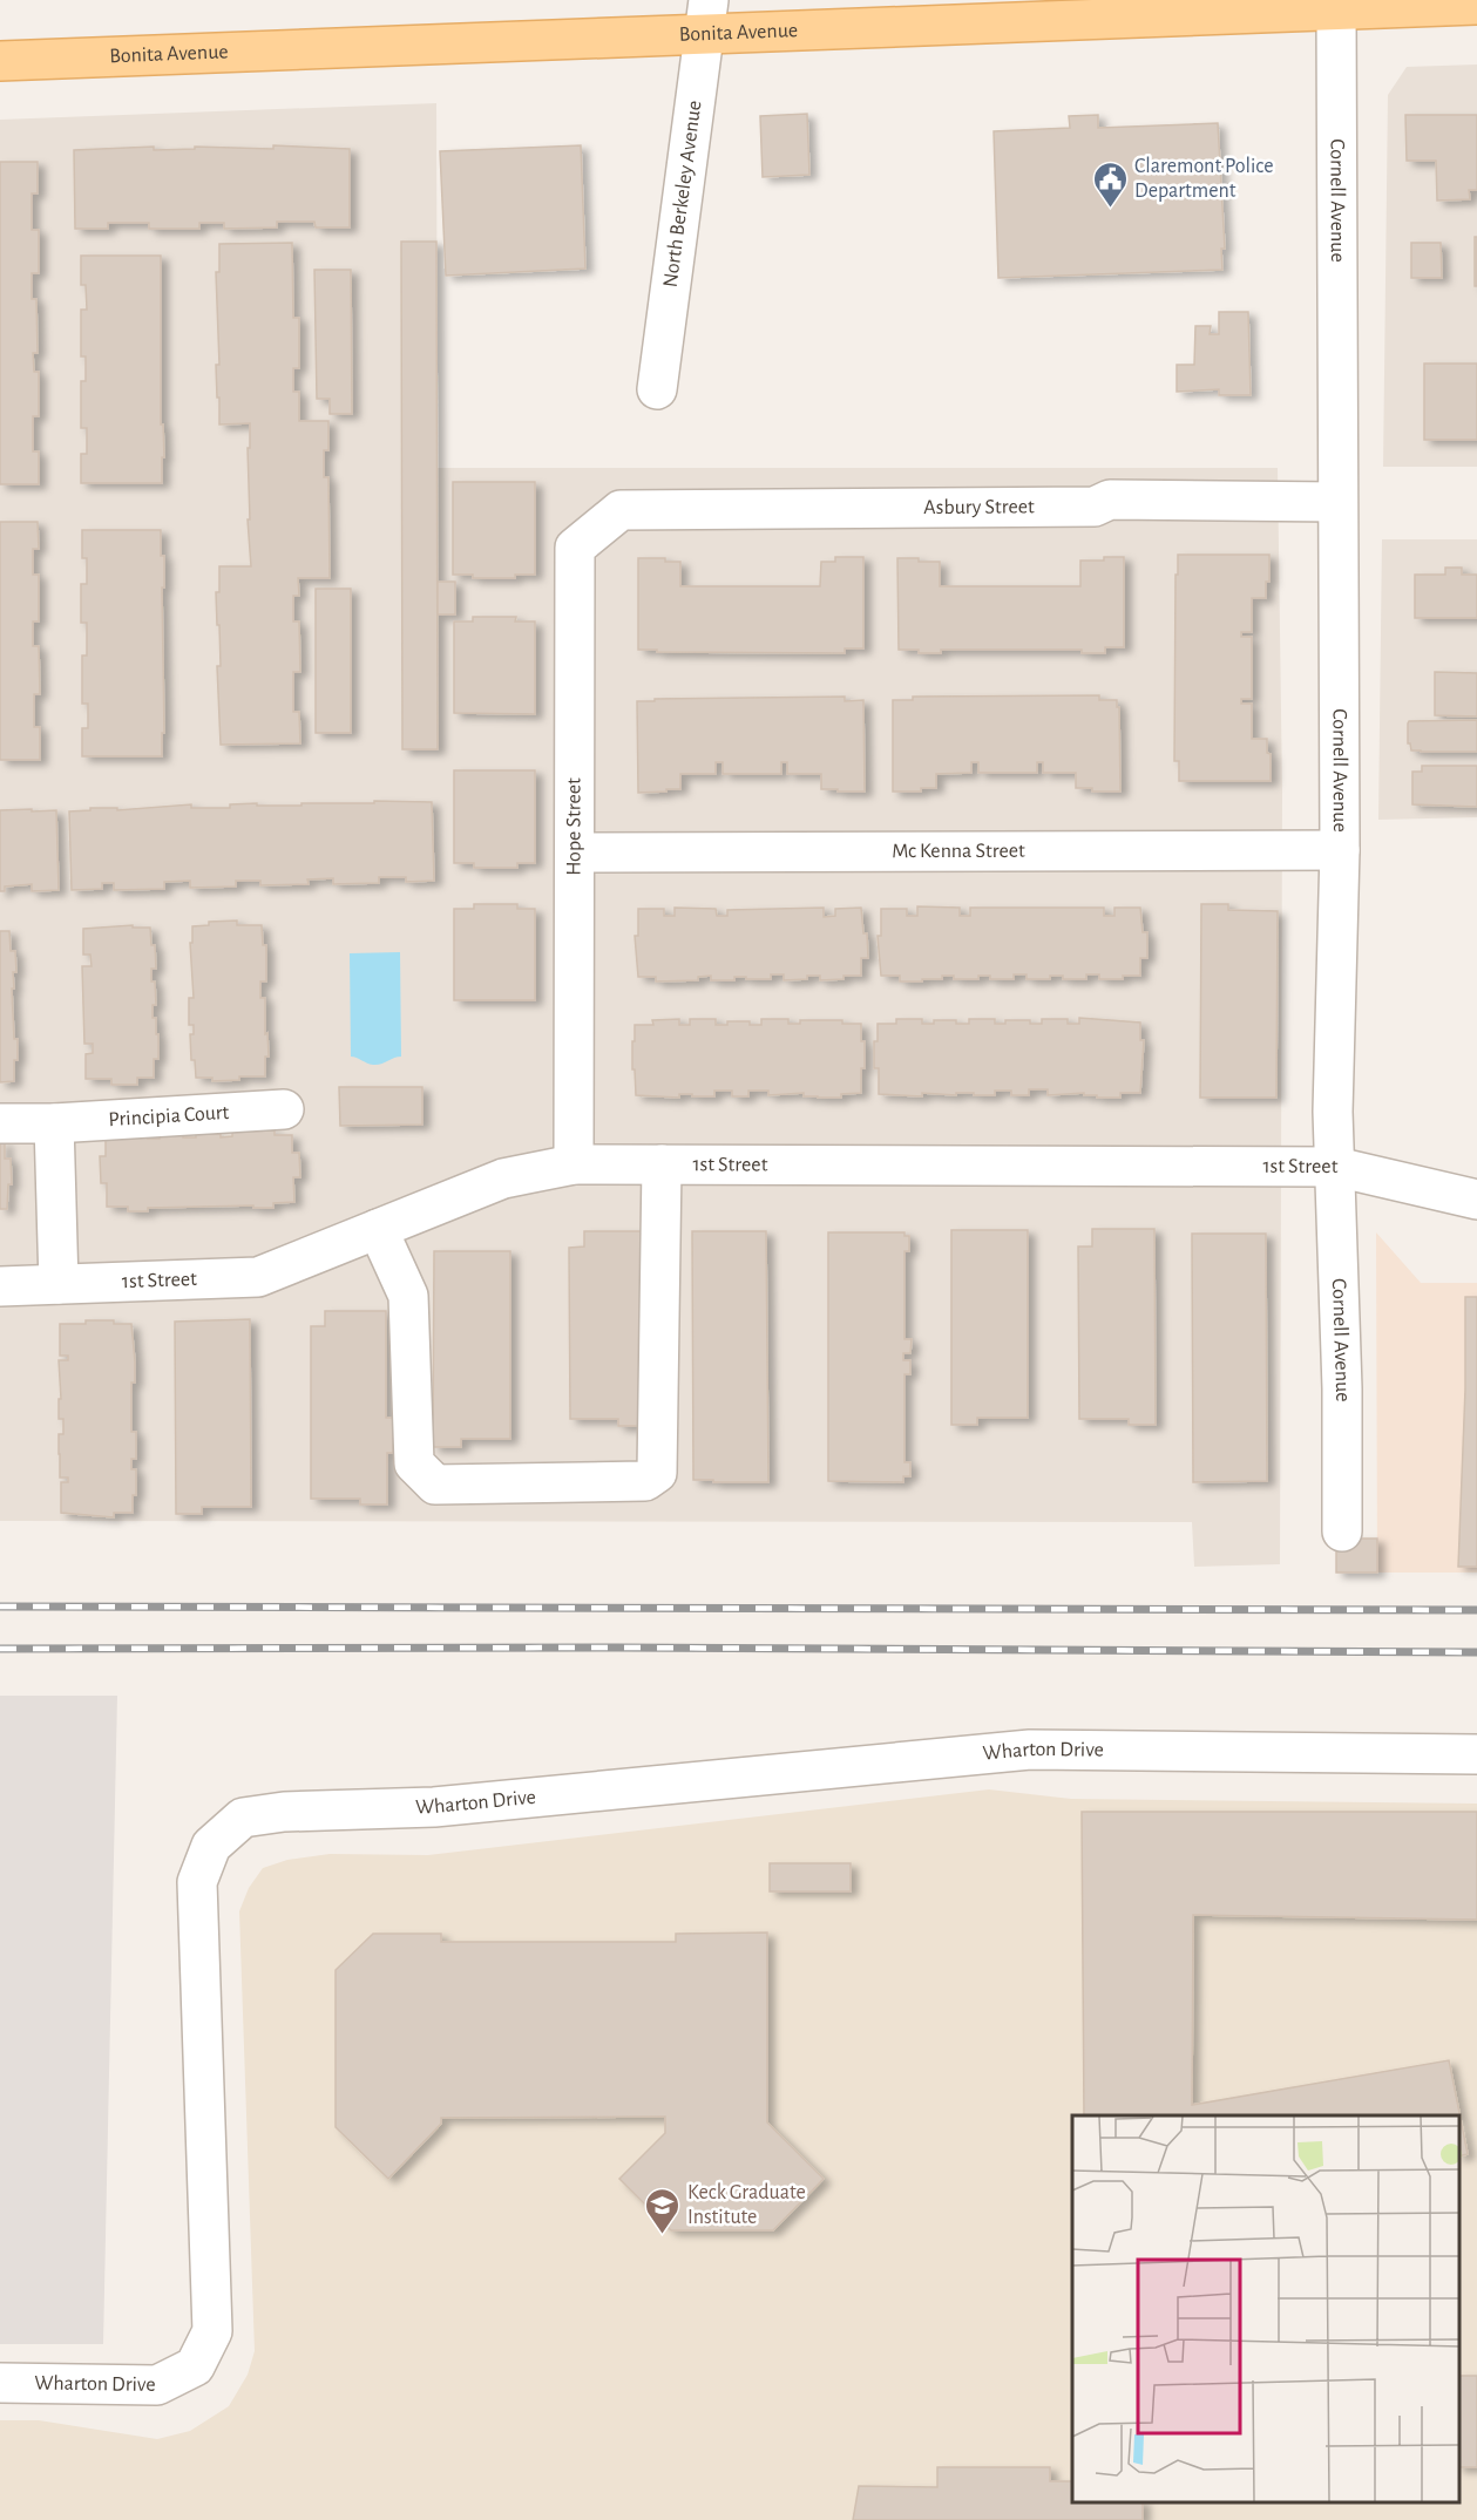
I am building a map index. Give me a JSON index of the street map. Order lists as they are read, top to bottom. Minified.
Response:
{"streets":{"main road":["Bonita Avenue"],"street":["North Berkeley Avenue","Cornell Avenue","Asbury Street","Hope Street","Mc Kenna Street","Principia Court","1st Street","Wharton Drive"]},"crossings":[["Bonita Avenue","North Berkeley Avenue"],["Bonita Avenue","Cornell Avenue"],["Cornell Avenue","Asbury Street"],["Cornell Avenue","Mc Kenna Street"],["Cornell Avenue","1st Street"],["Asbury Street","Hope Street"],["Hope Street","Mc Kenna Street"],["Hope Street","1st Street"]],"places":{"public building":["Claremont Police Department"],"school or university":["Keck Graduate Institute"]}}
